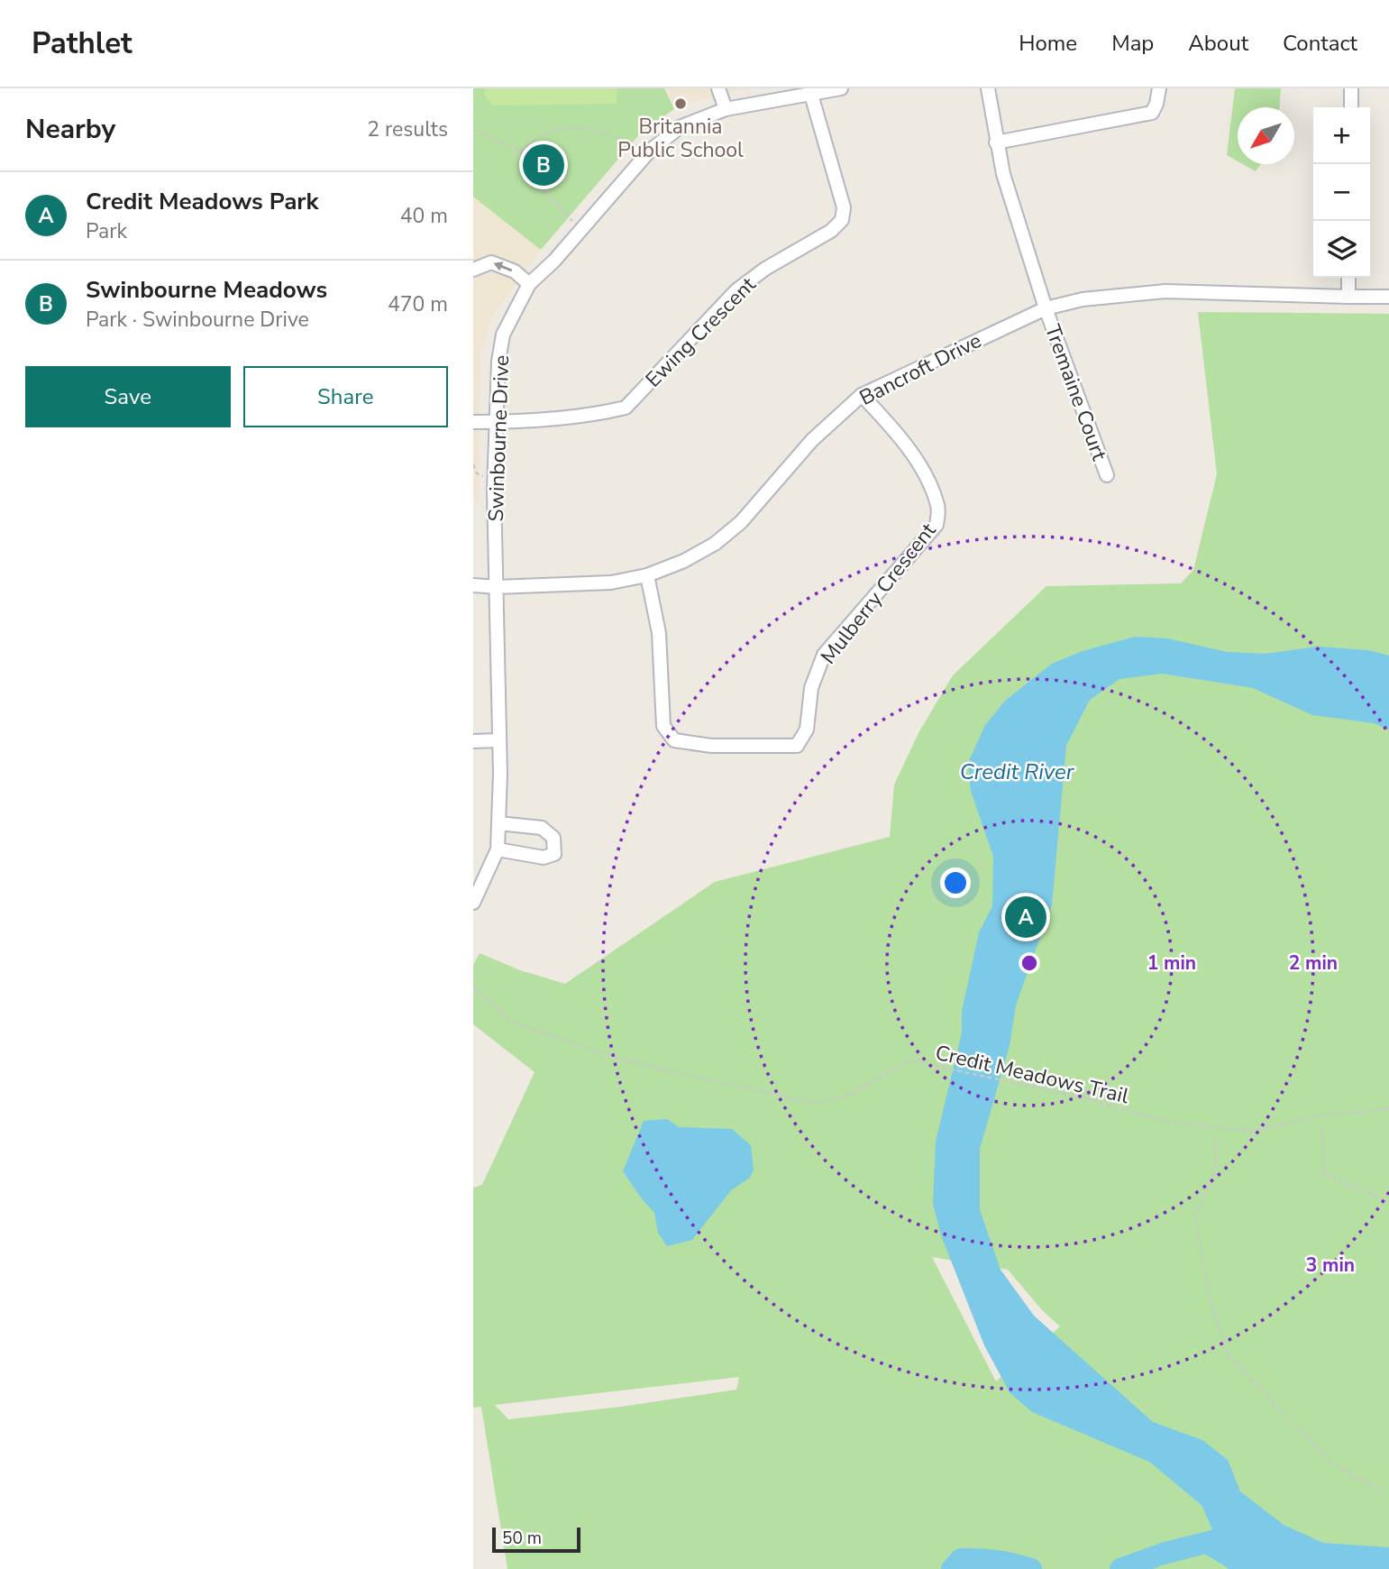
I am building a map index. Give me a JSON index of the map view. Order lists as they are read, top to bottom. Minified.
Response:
{"streets":{"street":["Ewing Crescent","Bancroft Drive","Tremaine Court","Swinbourne Drive","Mulberry Crescent"],"path":["Credit Meadows Trail"]},"crossings":[["Ewing Crescent","Swinbourne Drive"],["Bancroft Drive","Tremaine Court"],["Bancroft Drive","Swinbourne Drive"],["Bancroft Drive","Mulberry Crescent"]],"water":["Credit River"],"places":["Britannia Public School"],"scale_bar":"50 m","north":"bottom left","page":{"header":"Pathlet","nav":["Home","Map","About","Contact"],"heading":["Nearby","2 results"],"map_buttons":["+","−"],"pins":["B","A"],"list":[{"mark":"A","name":"Credit Meadows Park","note":"Park","value":"40 m"},{"mark":"B","name":"Swinbourne Meadows","note":"Park · Swinbourne Drive","value":"470 m"}],"buttons":["Save","Share"],"scale":"50 m"},"rings":["1 min","2 min","3 min"]}
